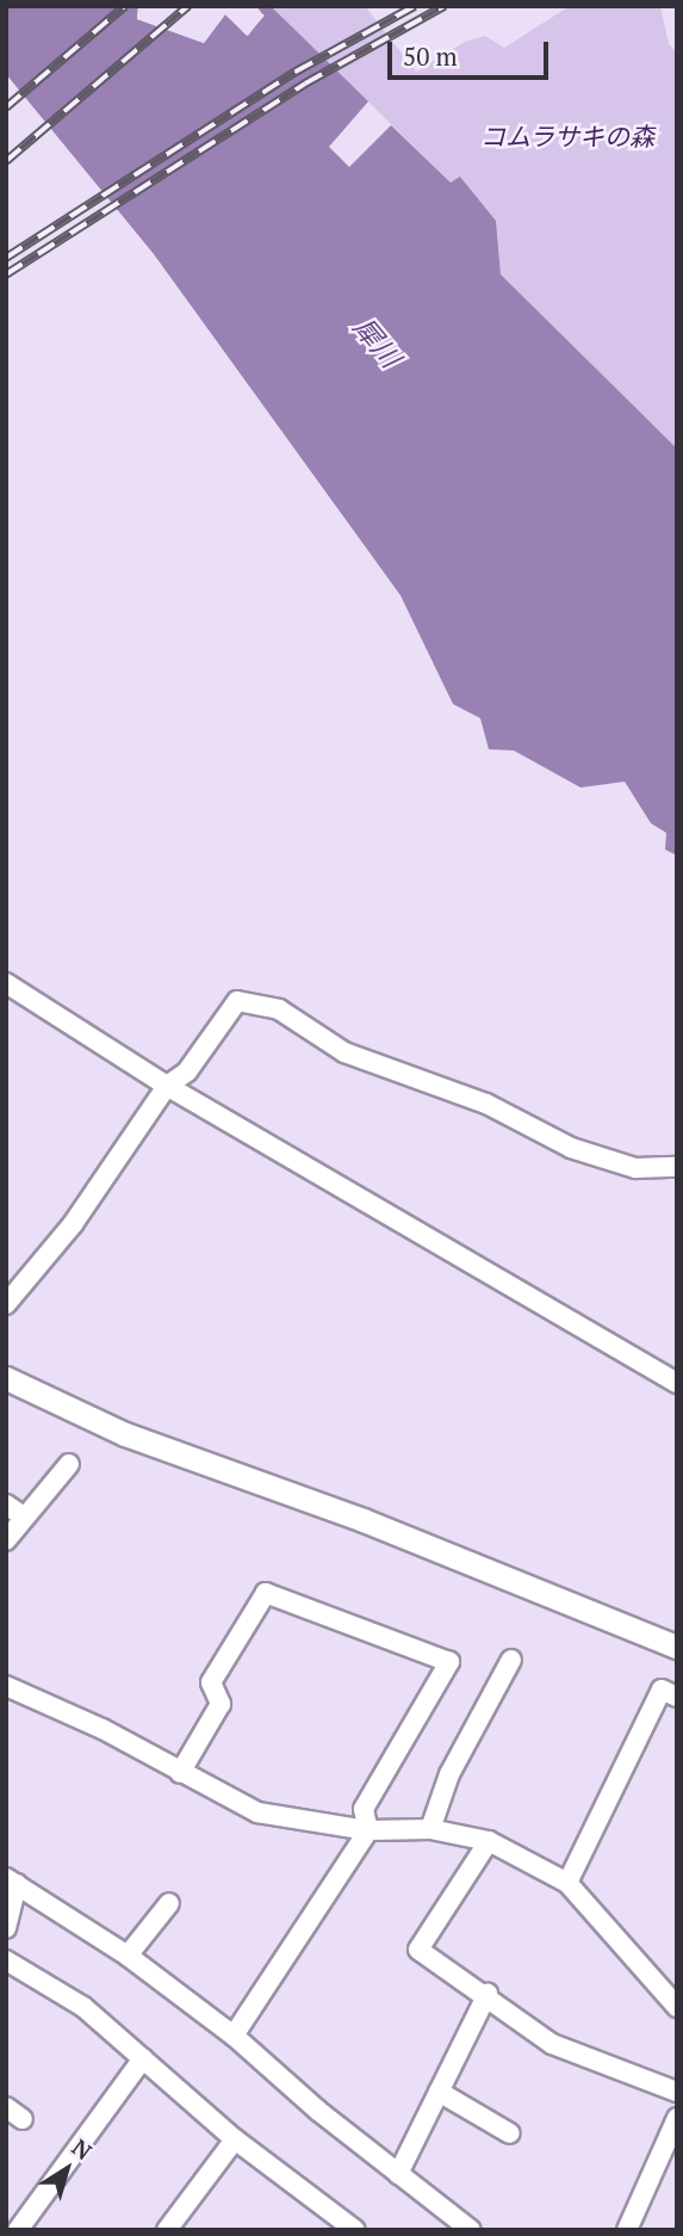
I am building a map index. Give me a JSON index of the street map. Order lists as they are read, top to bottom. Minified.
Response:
{"water":["犀川"],"parks":["コムラサキの森"],"scale_bar":"50 m","north":"top right"}
